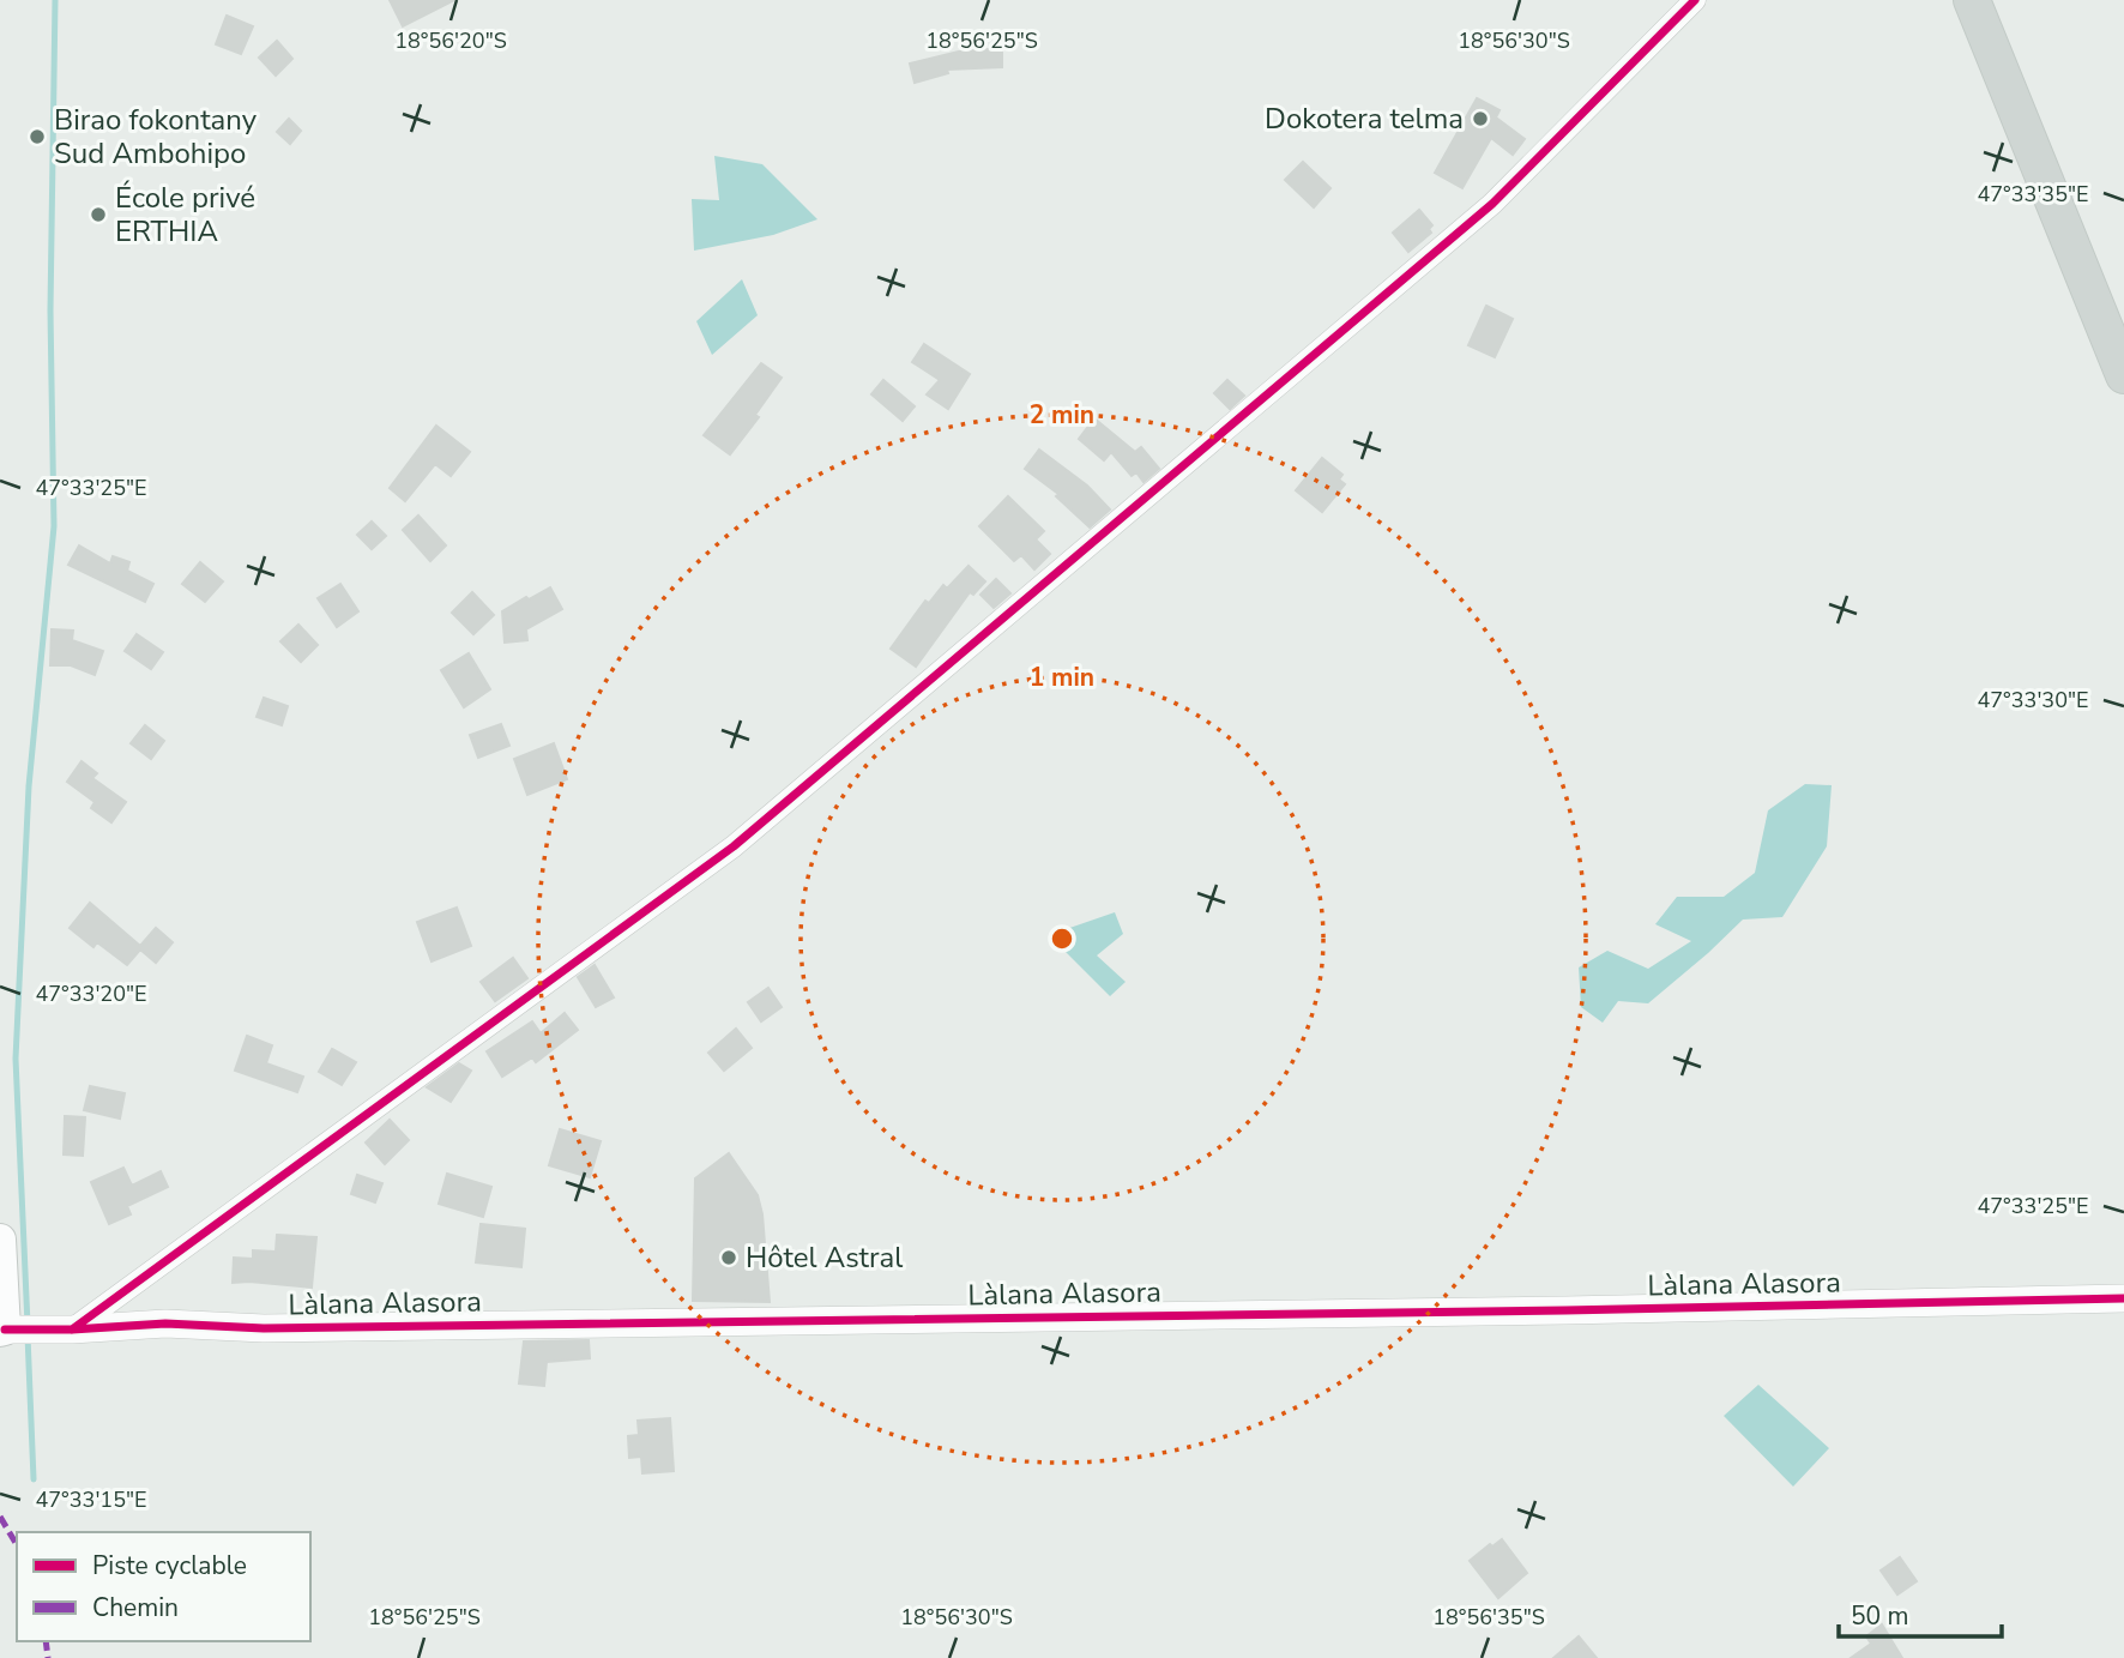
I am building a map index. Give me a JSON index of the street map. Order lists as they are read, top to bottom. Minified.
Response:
{"streets":{"street":["Làlana Alasora"]},"places":["Dokotera telma","Birao fokontany Sud Ambohipo","École privé ERTHIA","Hôtel Astral"],"legend":["Piste cyclable","Chemin"],"scale_bar":"50 m","coordinates":["18°56'20\"S","18°56'25\"S","18°56'30\"S","47°33'35\"E","47°33'25\"E","47°33'30\"E","47°33'20\"E","47°33'15\"E","18°56'35\"S"],"rings":["2 min","1 min"]}
